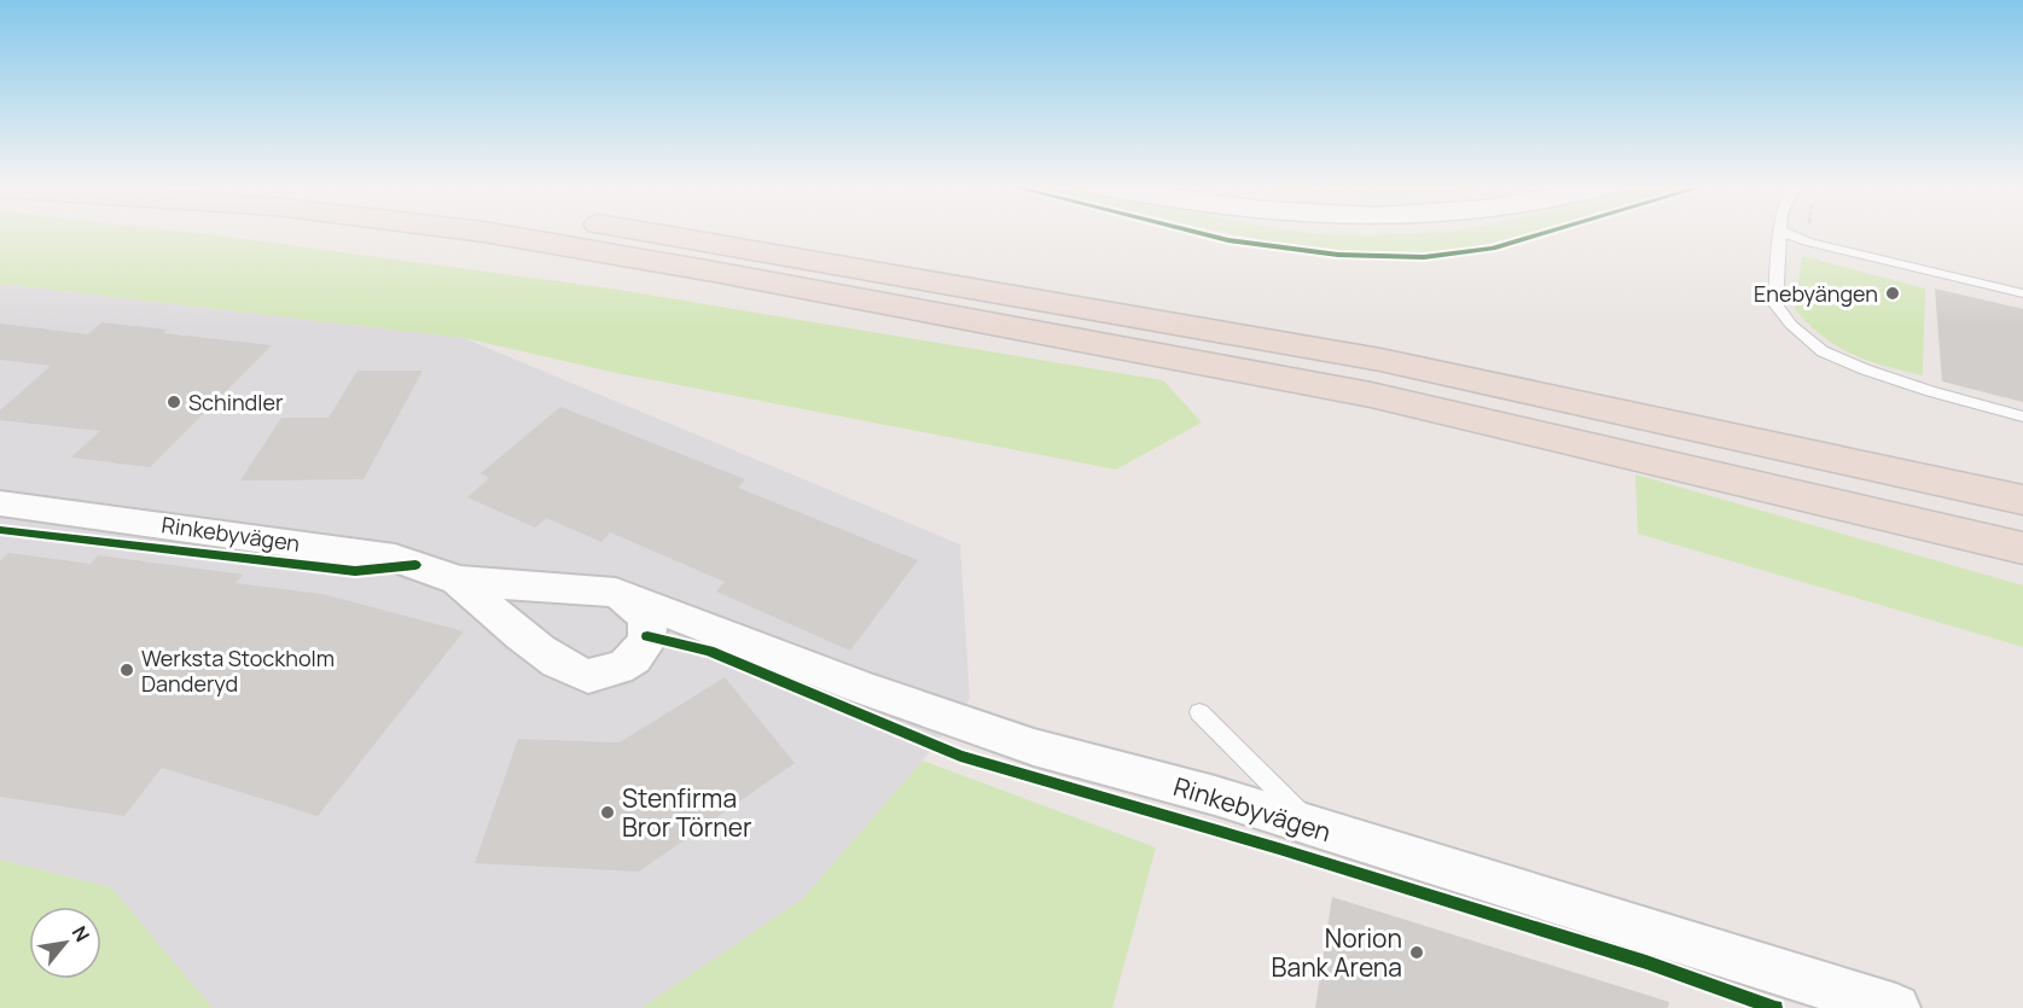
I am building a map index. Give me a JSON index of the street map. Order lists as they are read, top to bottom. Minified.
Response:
{"streets":{"street":["Rinkebyvägen"]},"places":["Enebyängen","Schindler","Werksta Stockholm Danderyd","Stenfirma Bror Törner","Norion Bank Arena"],"north":"top right"}
